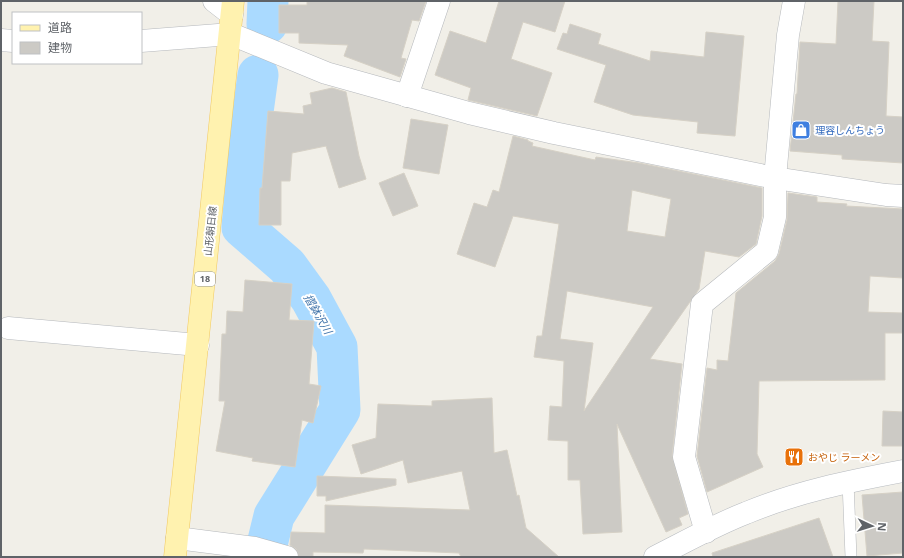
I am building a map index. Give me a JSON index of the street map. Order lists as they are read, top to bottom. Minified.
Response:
{"streets":{"main road":["山形朝日線","18"]},"water":["摺鉢沢川"],"places":{"shop":["理容しんちょう"],"restaurant":["おやじ ラーメン"]},"legend":["道路","建物"],"north":"right"}
